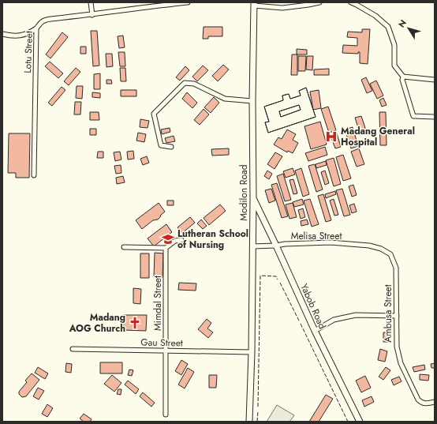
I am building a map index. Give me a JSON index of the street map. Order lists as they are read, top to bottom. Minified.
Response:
{"streets":{"main road":["Modilon Road","Yabob Road"],"street":["Lotu Street","Melisa Street","Mimdal Street","Ambusa Street","Gau Street"]},"crossings":[["Modilon Road","Melisa Street"],["Modilon Road","Yabob Road"],["Modilon Road","Gau Street"],["Melisa Street","Yabob Road"],["Melisa Street","Ambusa Street"],["Mimdal Street","Gau Street"]],"places":{"hospital":["Madang General Hospital"],"school or university":["Lutheran School of Nursing"],"church":["Madang AOG Church"]},"north":"top left"}
